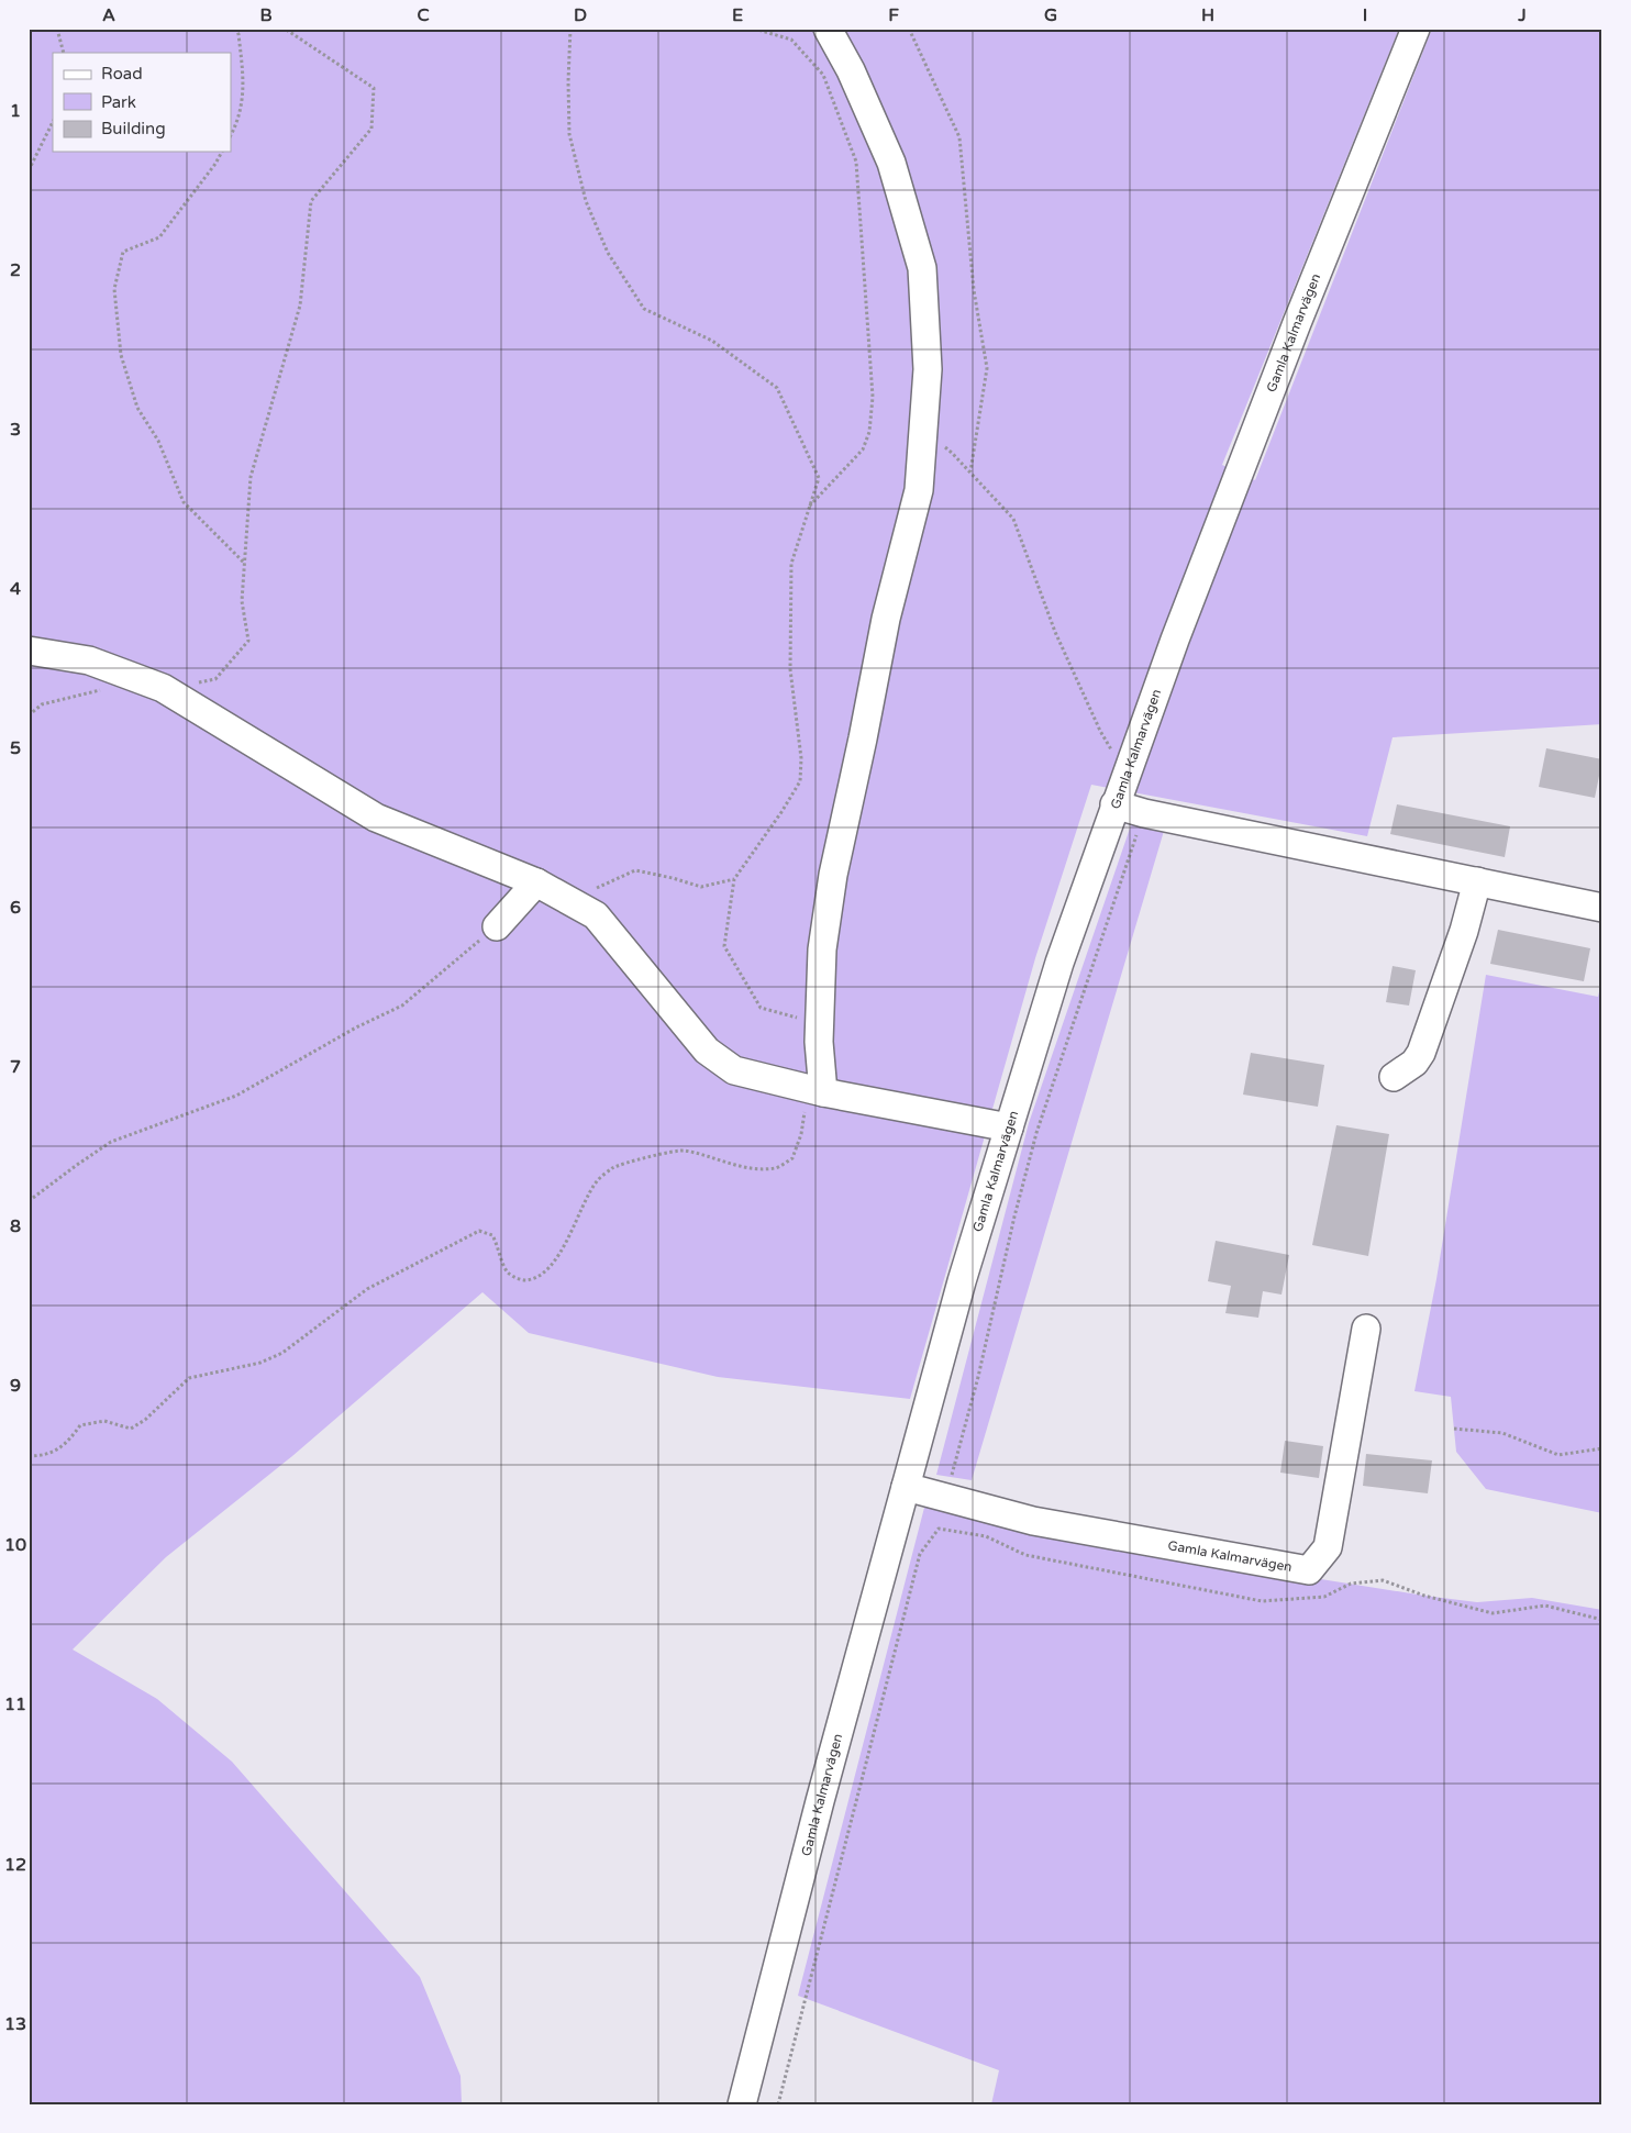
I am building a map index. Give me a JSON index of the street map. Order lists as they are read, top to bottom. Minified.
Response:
{"streets":{"street":["Gamla Kalmarvägen"]},"legend":["Road","Park","Building"],"grid":{"columns":["A","B","C","D","E","F","G","H","I","J"],"rows":["1","2","3","4","5","6","7","8","9","10","11","12","13"]}}
